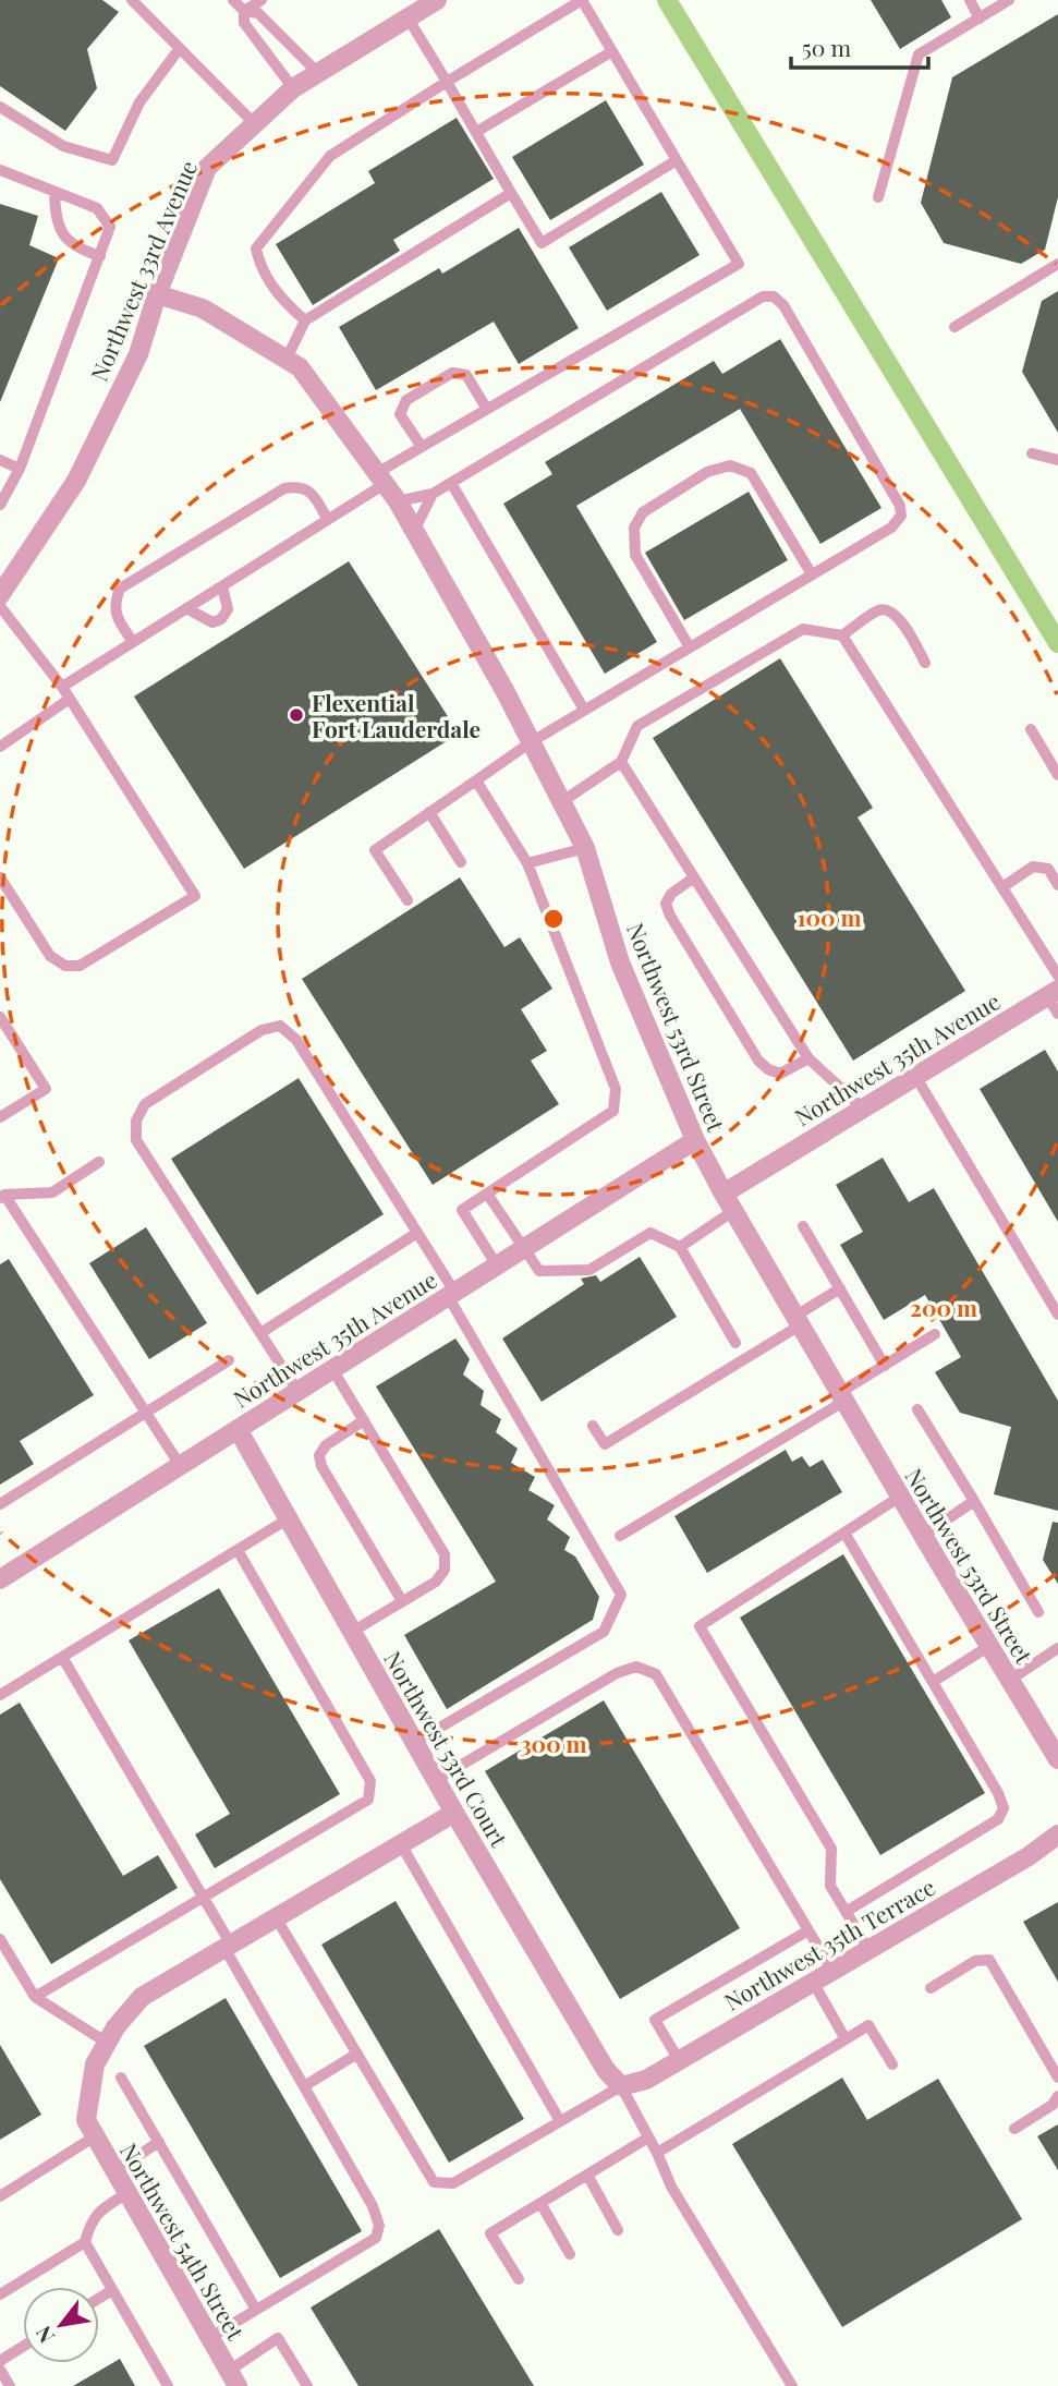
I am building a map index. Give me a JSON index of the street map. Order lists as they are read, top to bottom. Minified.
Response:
{"streets":{"street":["Northwest 33rd Avenue","Northwest 53rd Street","Northwest 35th Avenue","Northwest 53rd Court","Northwest 35th Terrace","Northwest 54th Street"]},"crossings":[["Northwest 33rd Avenue","Northwest 53rd Street"],["Northwest 53rd Street","Northwest 35th Avenue"],["Northwest 35th Avenue","Northwest 53rd Court"],["Northwest 53rd Court","Northwest 35th Terrace"]],"places":["Flexential Fort Lauderdale"],"scale_bar":"50 m","north":"bottom left","rings":["100 m","200 m","300 m"]}
